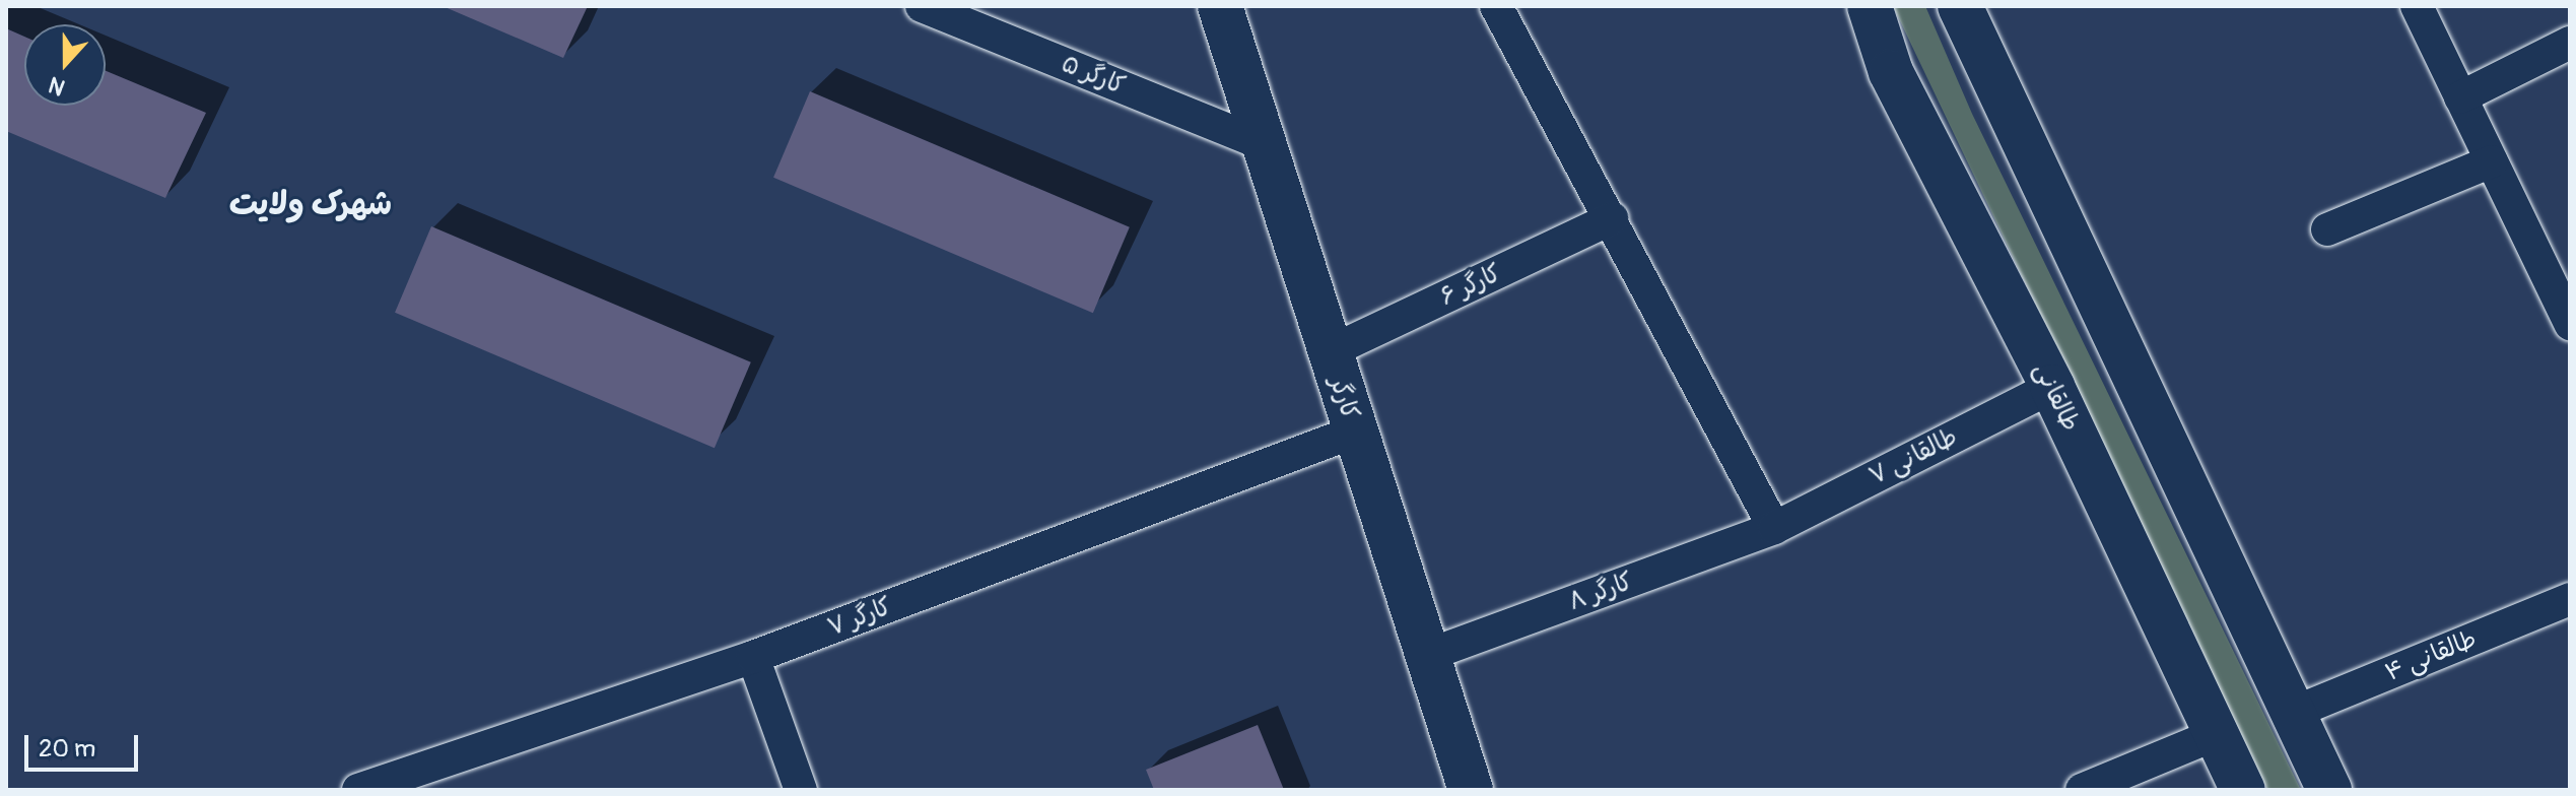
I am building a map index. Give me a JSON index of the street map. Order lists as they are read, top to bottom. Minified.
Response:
{"streets":{"main road":["طالقانی","کارگر"],"street":["کارگر ۵","کارگر ۶","طالقانی ۷","کارگر ۸","کارگر ۷","طالقانی ۴"]},"crossings":[["کارگر ۵","کارگر"],["کارگر ۶","کارگر"],["طالقانی","طالقانی ۷"],["کارگر","کارگر ۸"],["کارگر","کارگر ۷"],["طالقانی ۷","کارگر ۸"]],"districts":["شهرک ولایت"],"scale_bar":"20 m","north":"bottom"}
